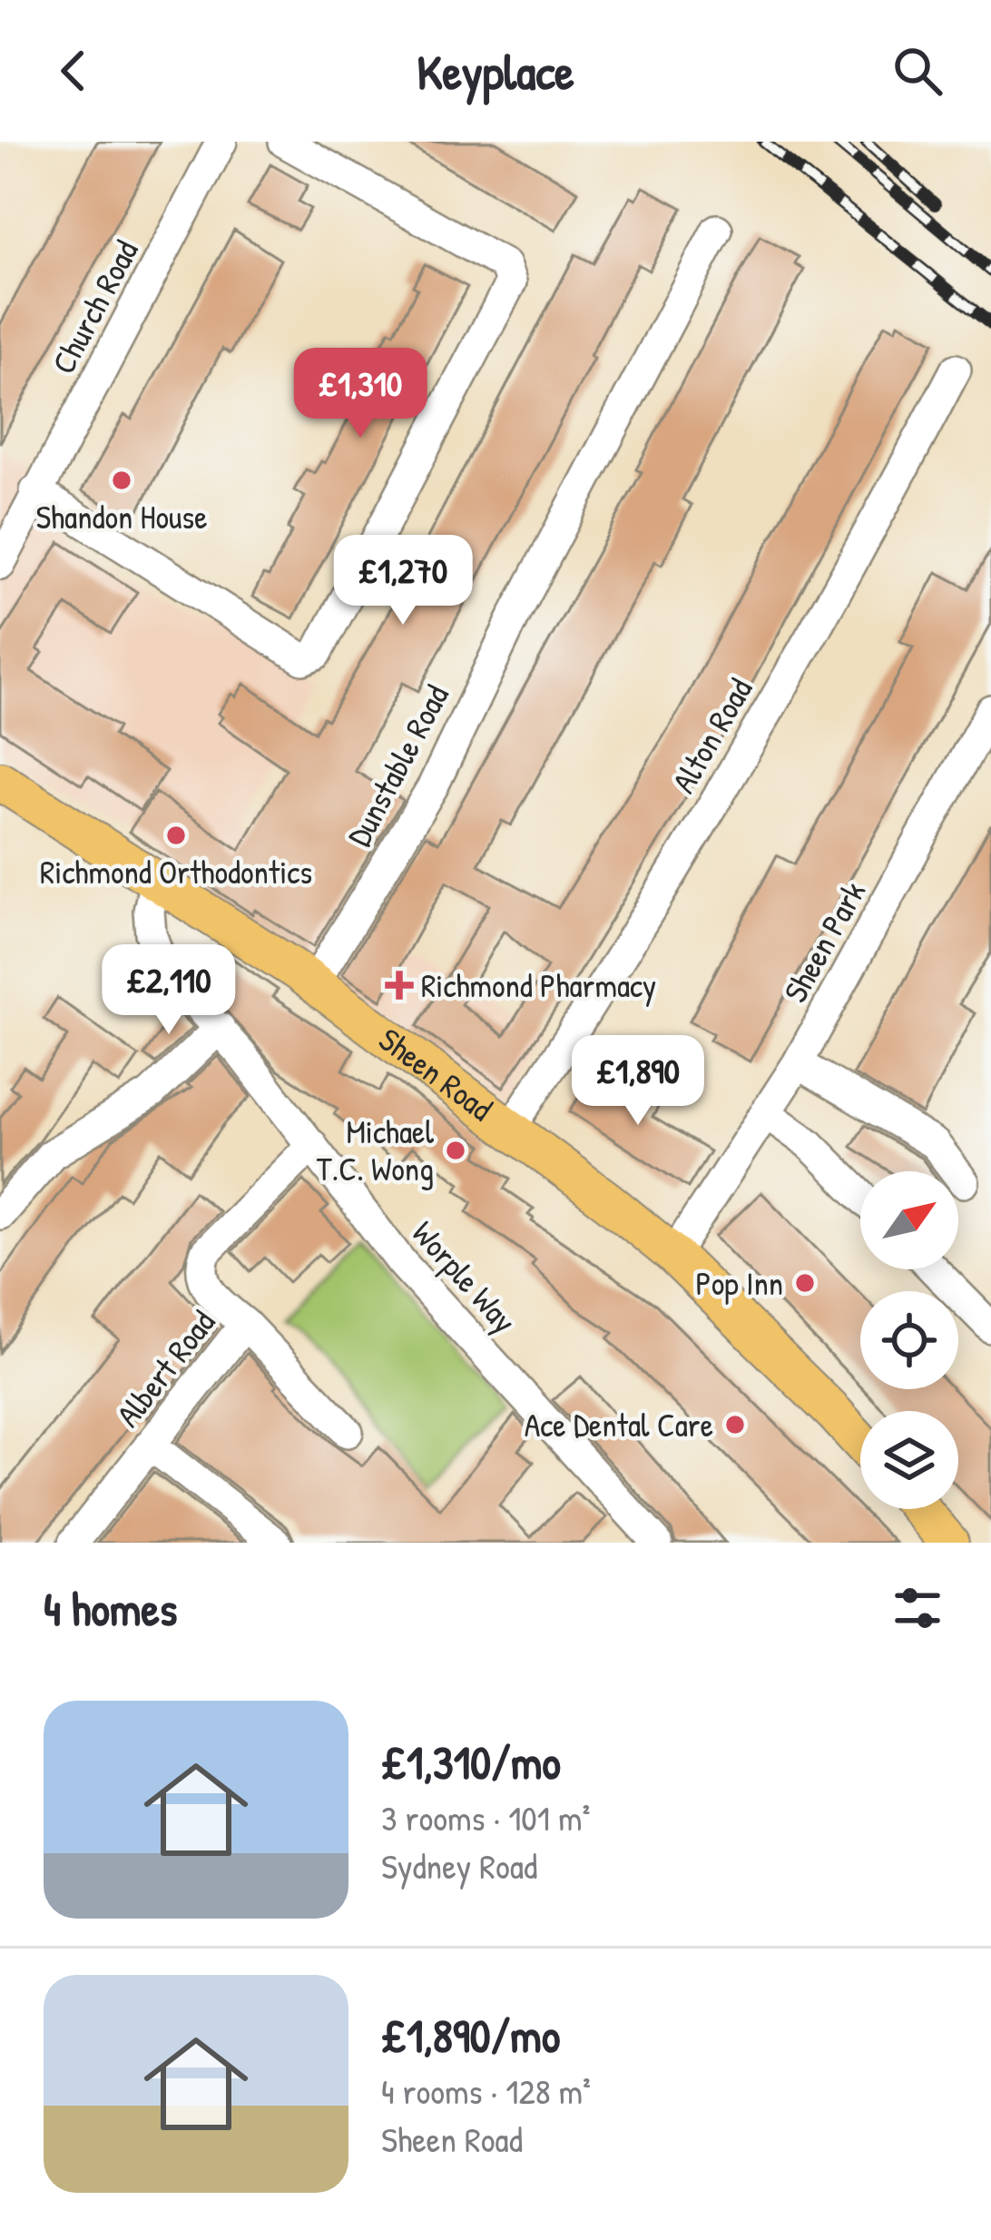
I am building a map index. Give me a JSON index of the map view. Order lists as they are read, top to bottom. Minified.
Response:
{"streets":{"main road":["Sheen Road"],"street":["Church Road","Alton Road","Dunstable Road","Sheen Park","Worple Way","Albert Road"]},"crossings":[["Alton Road","Sheen Road"],["Dunstable Road","Sheen Road"],["Sheen Park","Sheen Road"],["Sheen Road","Worple Way"],["Worple Way","Albert Road"]],"places":{"other":["Shandon House","Richmond Orthodontics","Michael T.C. Wong","Pop Inn","Ace Dental Care"],"health":["Richmond Pharmacy"]},"north":"top right","page":{"header":"Keyplace","price":["£1,310","£1,270","£2,110","£1,890"],"heading":"4 homes","list":[{"name":"£1,310/mo","note":"3 rooms · 101 m² · Sydney Road"},{"name":"£1,890/mo","note":"4 rooms · 128 m² · Sheen Road"}]}}
